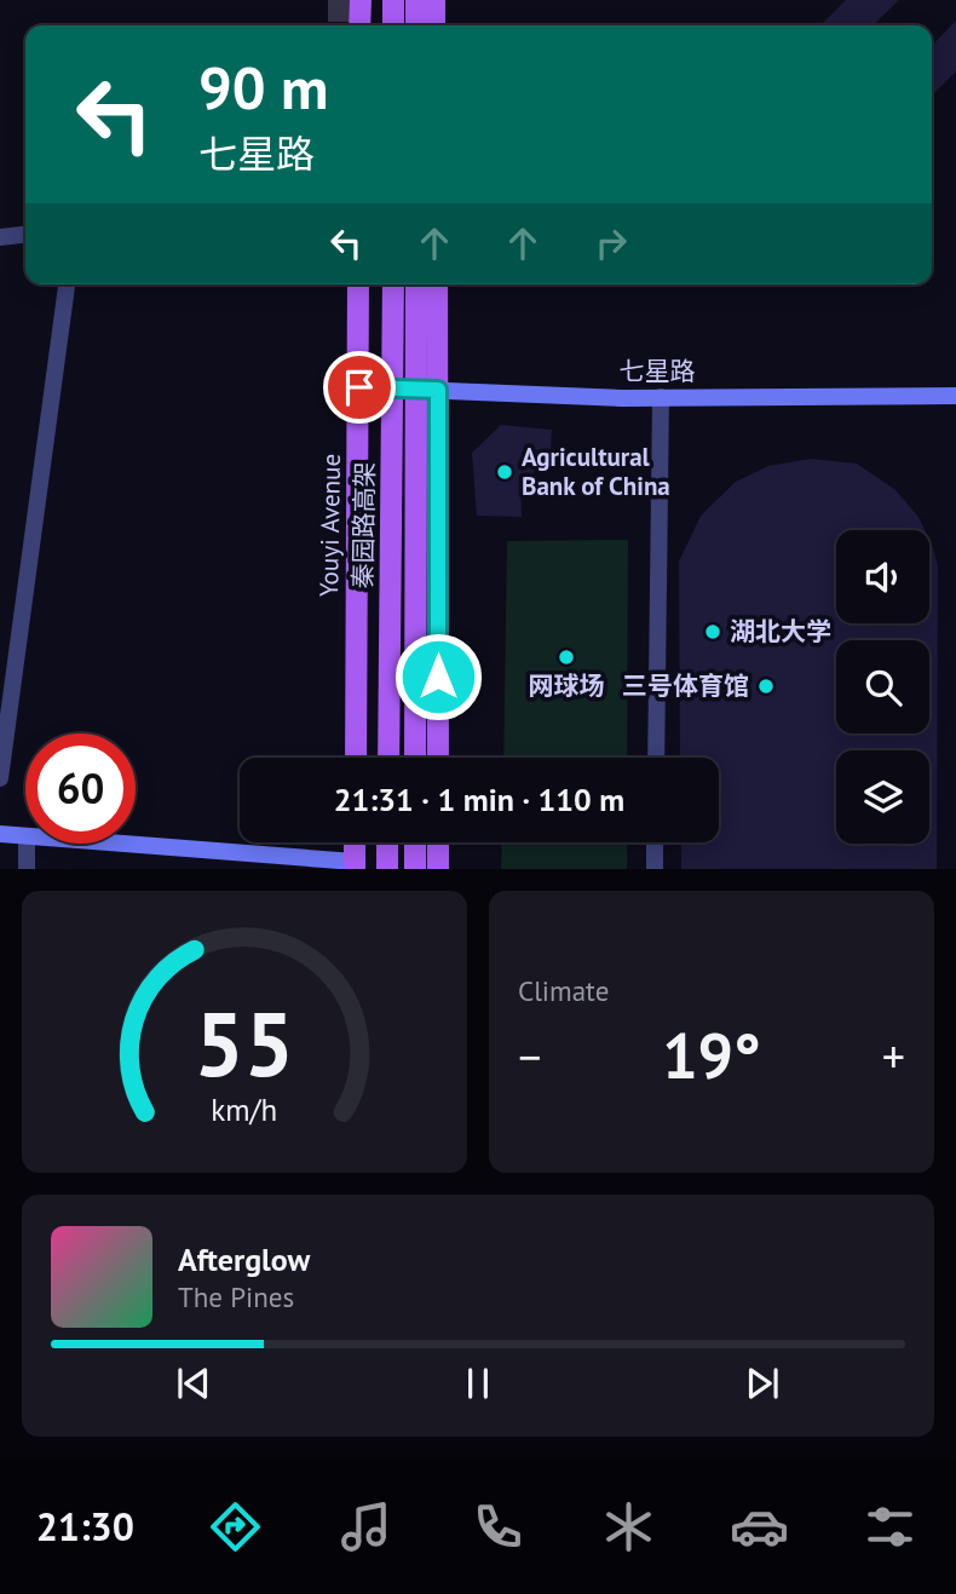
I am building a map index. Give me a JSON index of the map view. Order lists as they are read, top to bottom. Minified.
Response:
{"streets":{"main road":["Youyi Avenue","秦园路高架"],"street":["七星路"]},"crossings":[["七星路","Youyi Avenue"]],"places":["Agricultural Bank of China","湖北大学","网球场","三号体育馆"],"page":{"turn":["90 m","七星路"],"limit":"60","trip":"21:31 · 1 min · 110 m","tile":"Climate","heat":["−","19°","+"],"song":["Afterglow","The Pines"],"tabs":"21:30","gauge":["55","km/h"]}}
